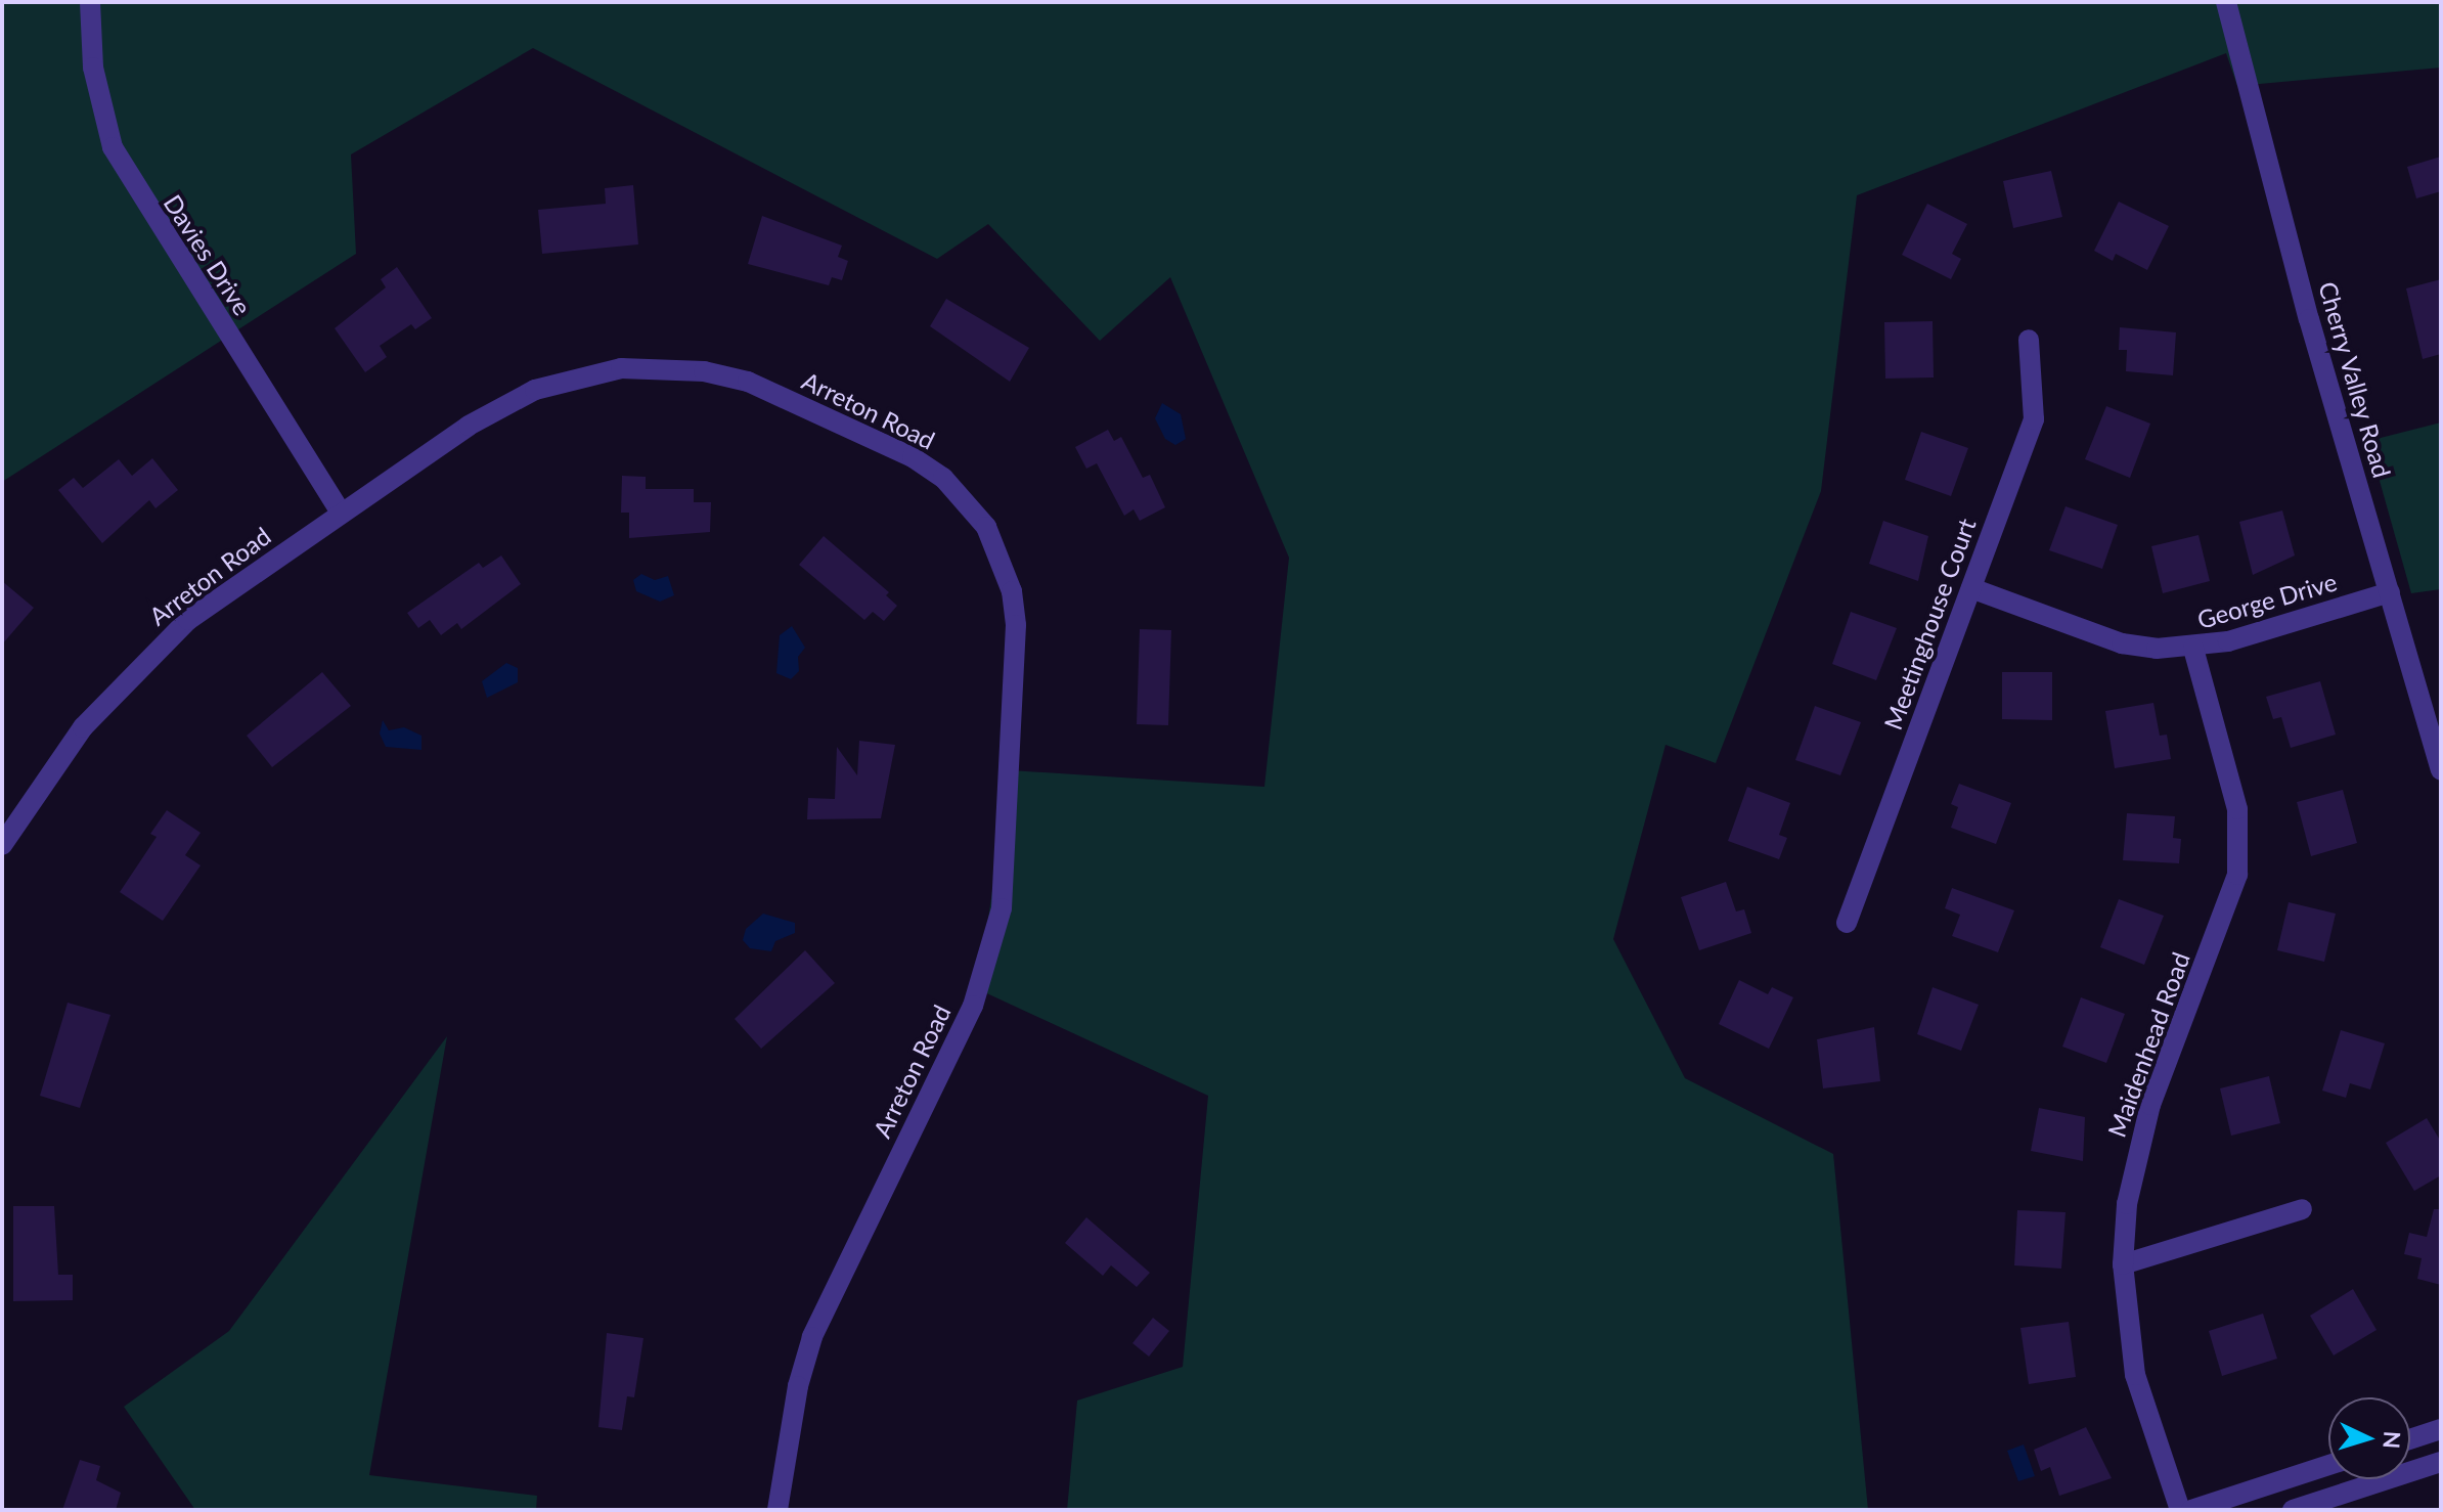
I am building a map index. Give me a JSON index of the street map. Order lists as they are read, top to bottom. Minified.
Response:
{"streets":{"street":["Davies Drive","Cherry Valley Road","Arreton Road","George Drive","Meetinghouse Court","Maidenhead Road"]},"crossings":[["Davies Drive","Arreton Road"],["Cherry Valley Road","George Drive"],["George Drive","Meetinghouse Court"],["George Drive","Maidenhead Road"]],"north":"right"}
